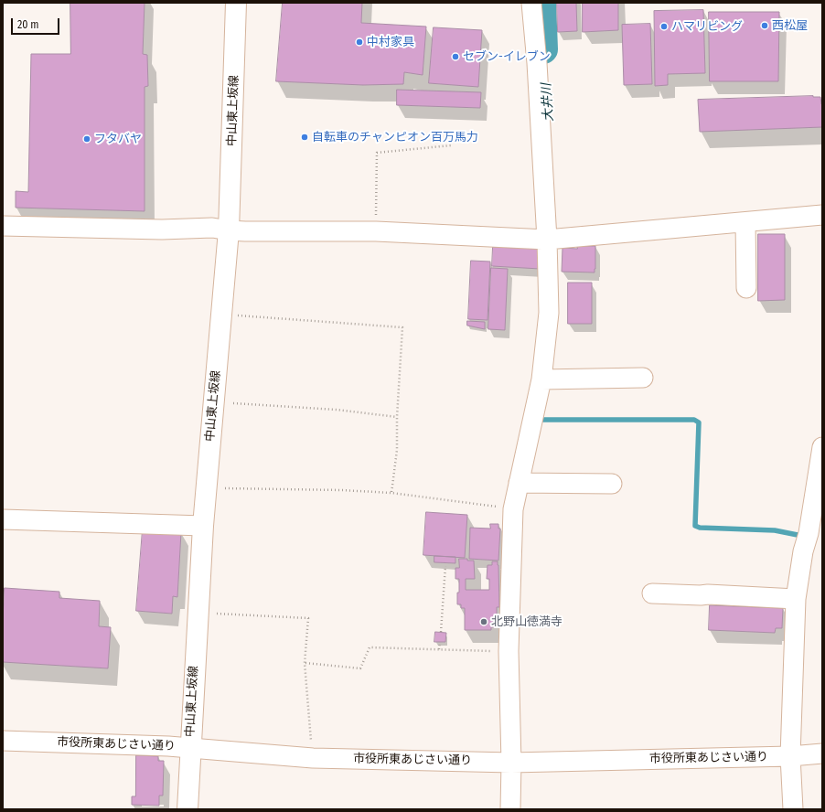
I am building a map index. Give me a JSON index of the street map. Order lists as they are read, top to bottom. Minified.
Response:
{"streets":{"main road":["中山東上坂線"],"street":["市役所東あじさい通り"]},"crossings":[["中山東上坂線","市役所東あじさい通り"]],"water":["大井川"],"places":["西松屋","ハマリビング","中村家具","セブン-イレブン","自転車のチャンピオン百万馬力","フタバヤ","北野山徳満寺"],"scale_bar":"20 m"}
